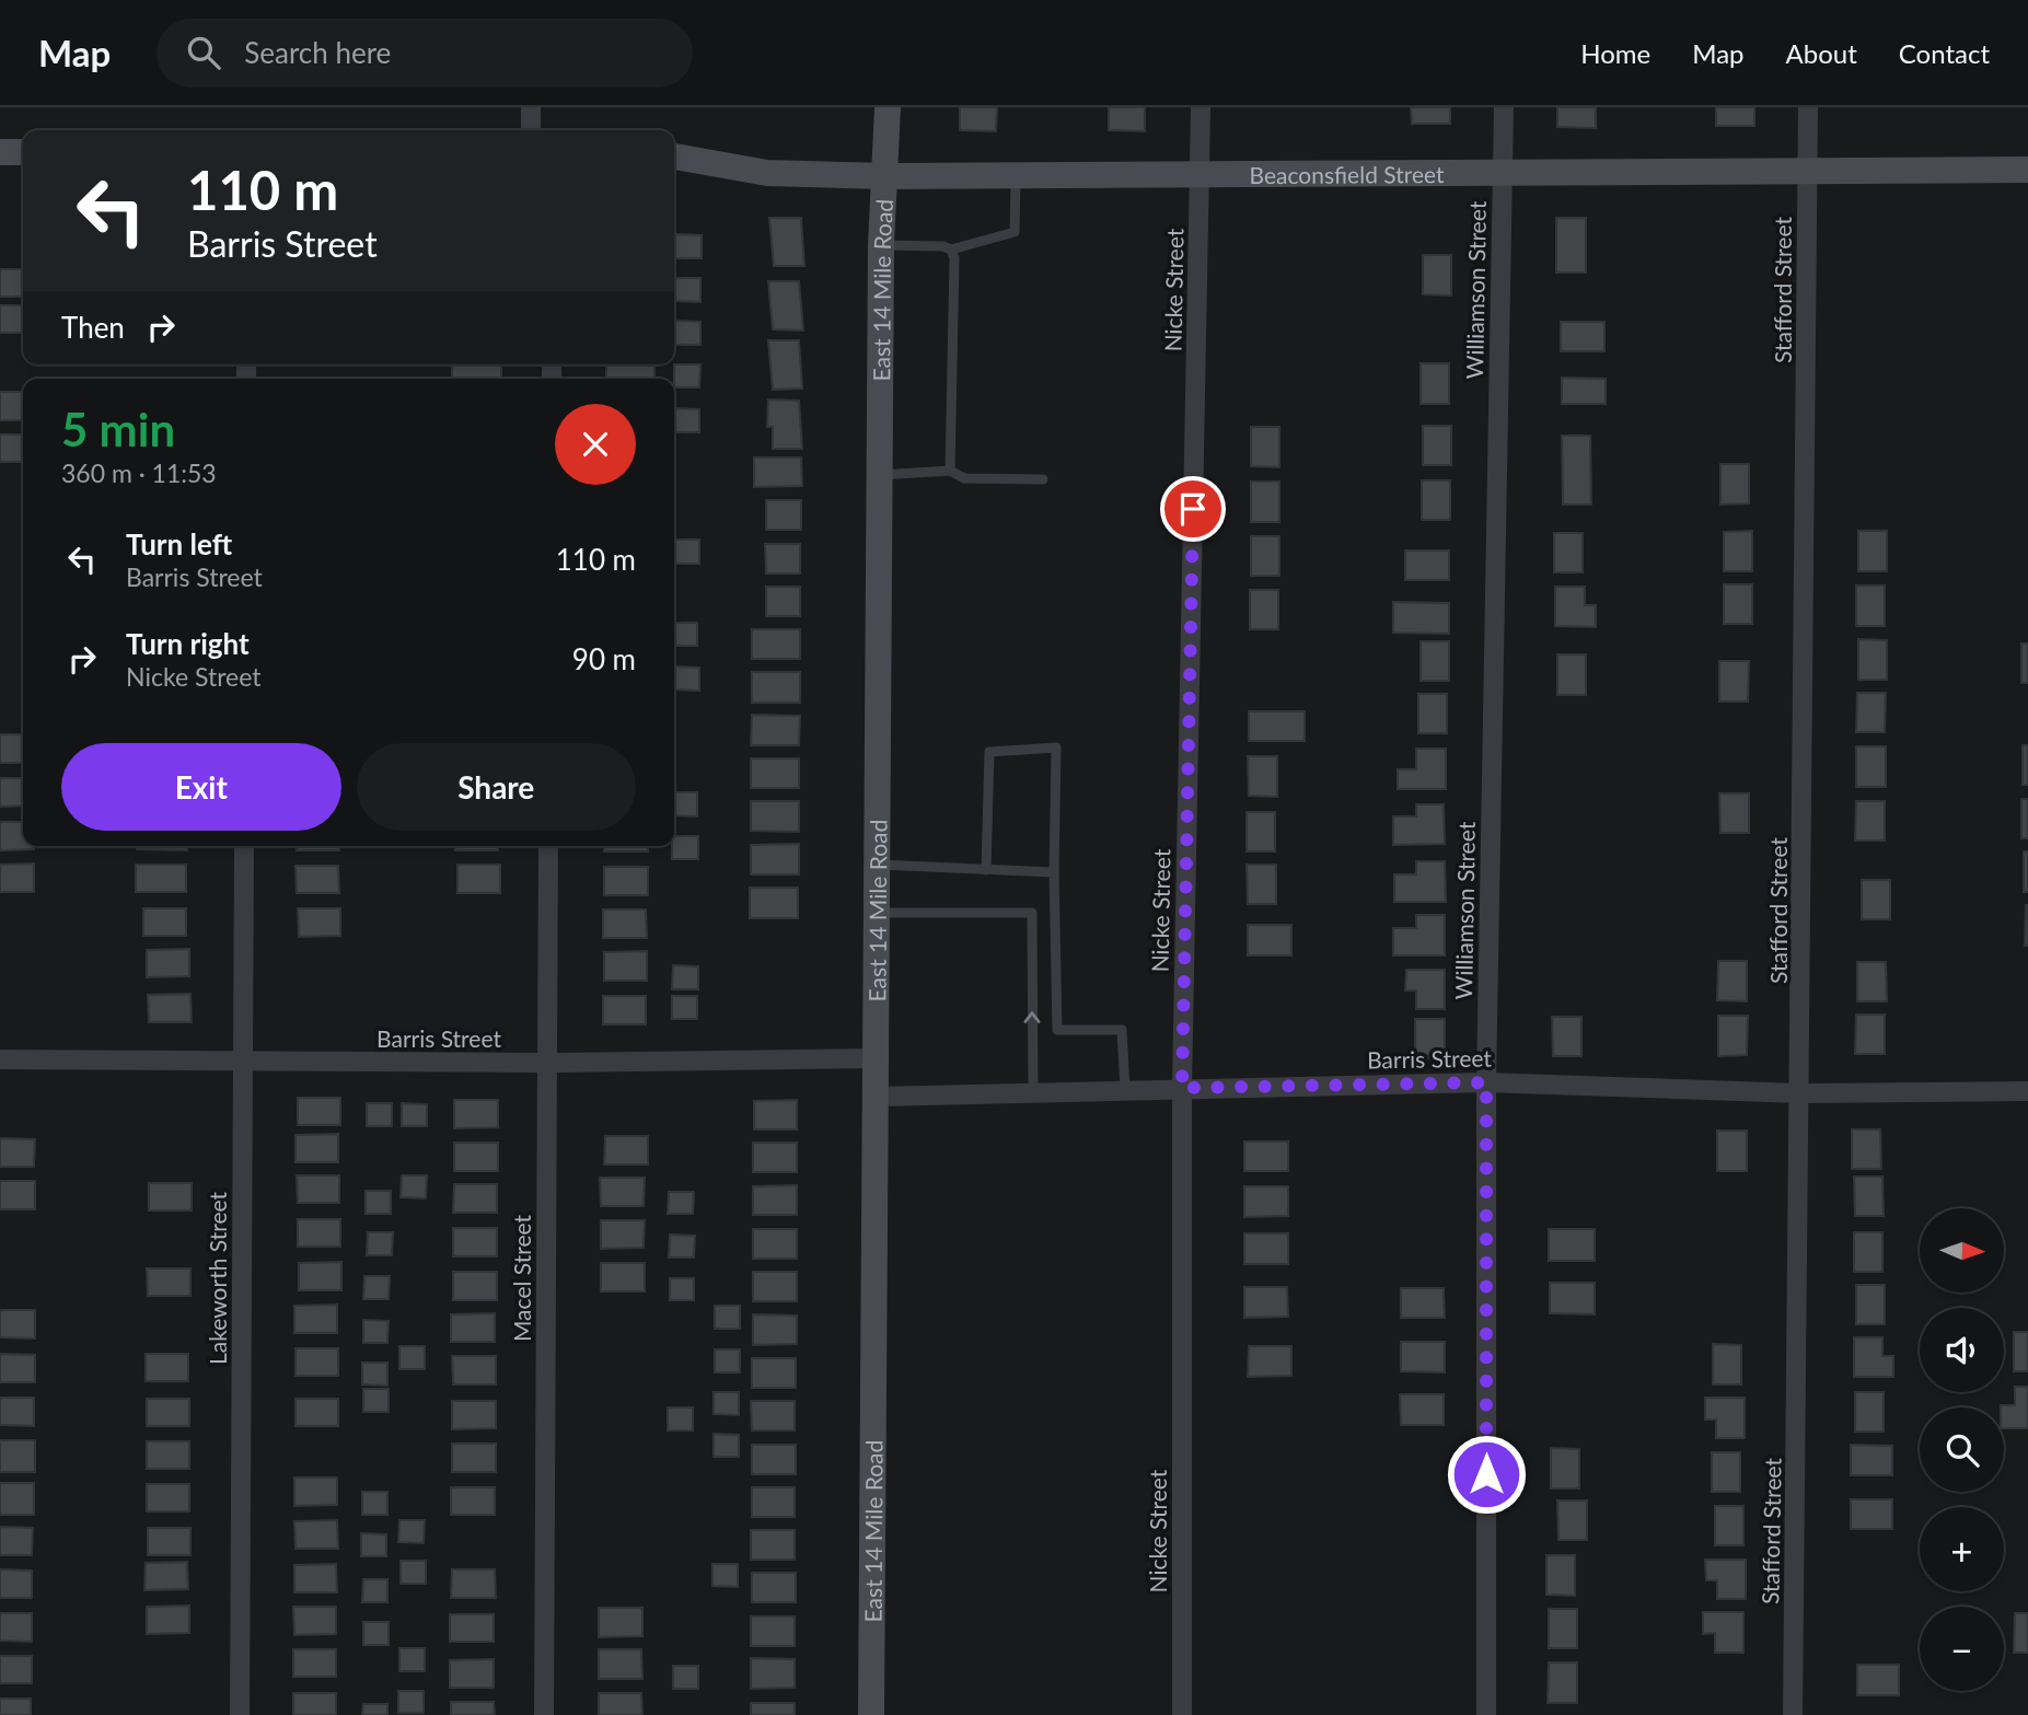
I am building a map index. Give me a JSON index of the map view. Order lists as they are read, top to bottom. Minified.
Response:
{"streets":{"main road":["Beaconsfield Street","East 14 Mile Road"],"street":["Nicke Street","Williamson Street","Stafford Street","Barris Street","Lakeworth Street","Macel Street"]},"crossings":[["Beaconsfield Street","Nicke Street"],["Beaconsfield Street","Williamson Street"],["Beaconsfield Street","Stafford Street"],["Beaconsfield Street","East 14 Mile Road"],["Nicke Street","Barris Street"],["Williamson Street","Barris Street"],["Stafford Street","Barris Street"],["East 14 Mile Road","Barris Street"],["Barris Street","Lakeworth Street"],["Barris Street","Macel Street"]],"north":"right","page":{"header":"Map","search":"Search here","nav":["Home","Map","About","Contact"],"turn":["110 m","Barris Street"],"then":"Then","heading":["5 min","360 m · 11:53"],"list":[{"name":"Turn left","note":"Barris Street","value":"110 m"},{"name":"Turn right","note":"Nicke Street","value":"90 m"}],"buttons":["Exit","Share"],"map_buttons":["+","−"]}}
